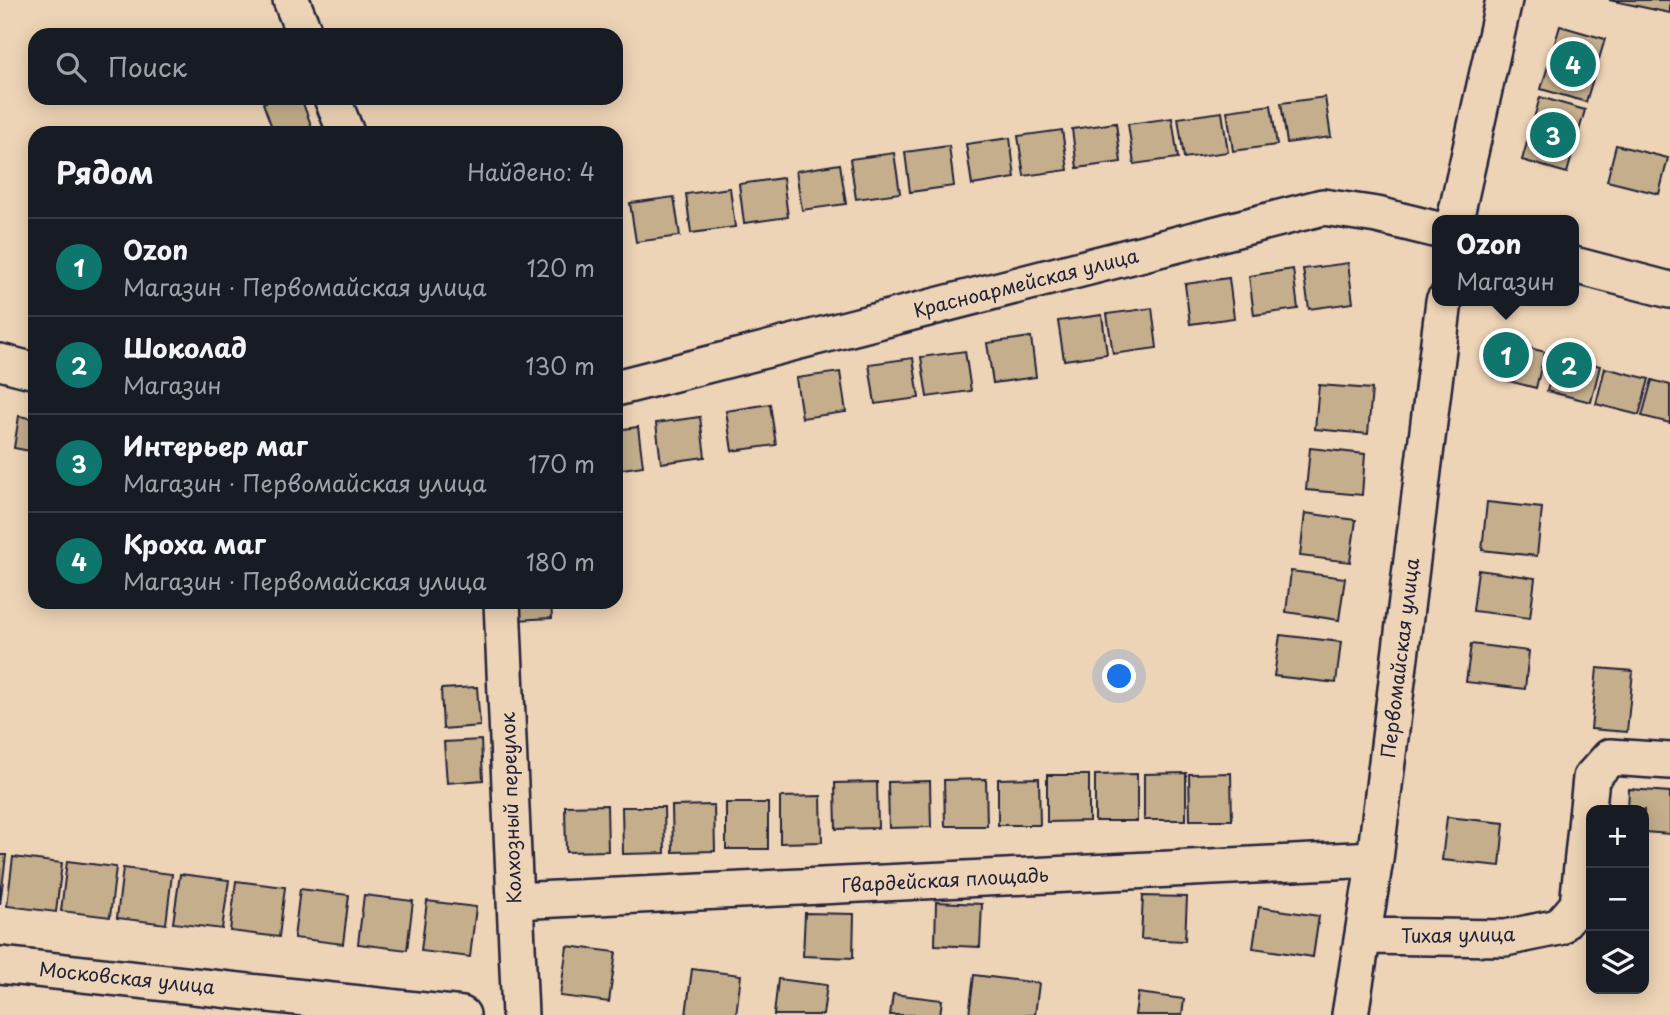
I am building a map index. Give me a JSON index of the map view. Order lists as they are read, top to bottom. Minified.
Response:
{"streets":{"street":["Красноармейская улица","Первомайская улица","Колхозный переулок","Гвардейская площадь","Тихая улица","Московская улица"]},"crossings":[["Первомайская улица","Гвардейская площадь"],["Первомайская улица","Тихая улица"],["Колхозный переулок","Гвардейская площадь"]],"page":{"search":"Поиск","pins":["4","3","1","2"],"heading":["Рядом","Найдено: 4"],"popup":["Ozon","Магазин"],"list":[{"mark":"1","name":"Ozon","note":"Магазин · Первомайская улица","value":"120 m"},{"mark":"2","name":"Шоколад","note":"Магазин","value":"130 m"},{"mark":"3","name":"Интерьер маг","note":"Магазин · Первомайская улица","value":"170 m"},{"mark":"4","name":"Кроха маг","note":"Магазин · Первомайская улица","value":"180 m"}],"map_buttons":["+","−"]}}
